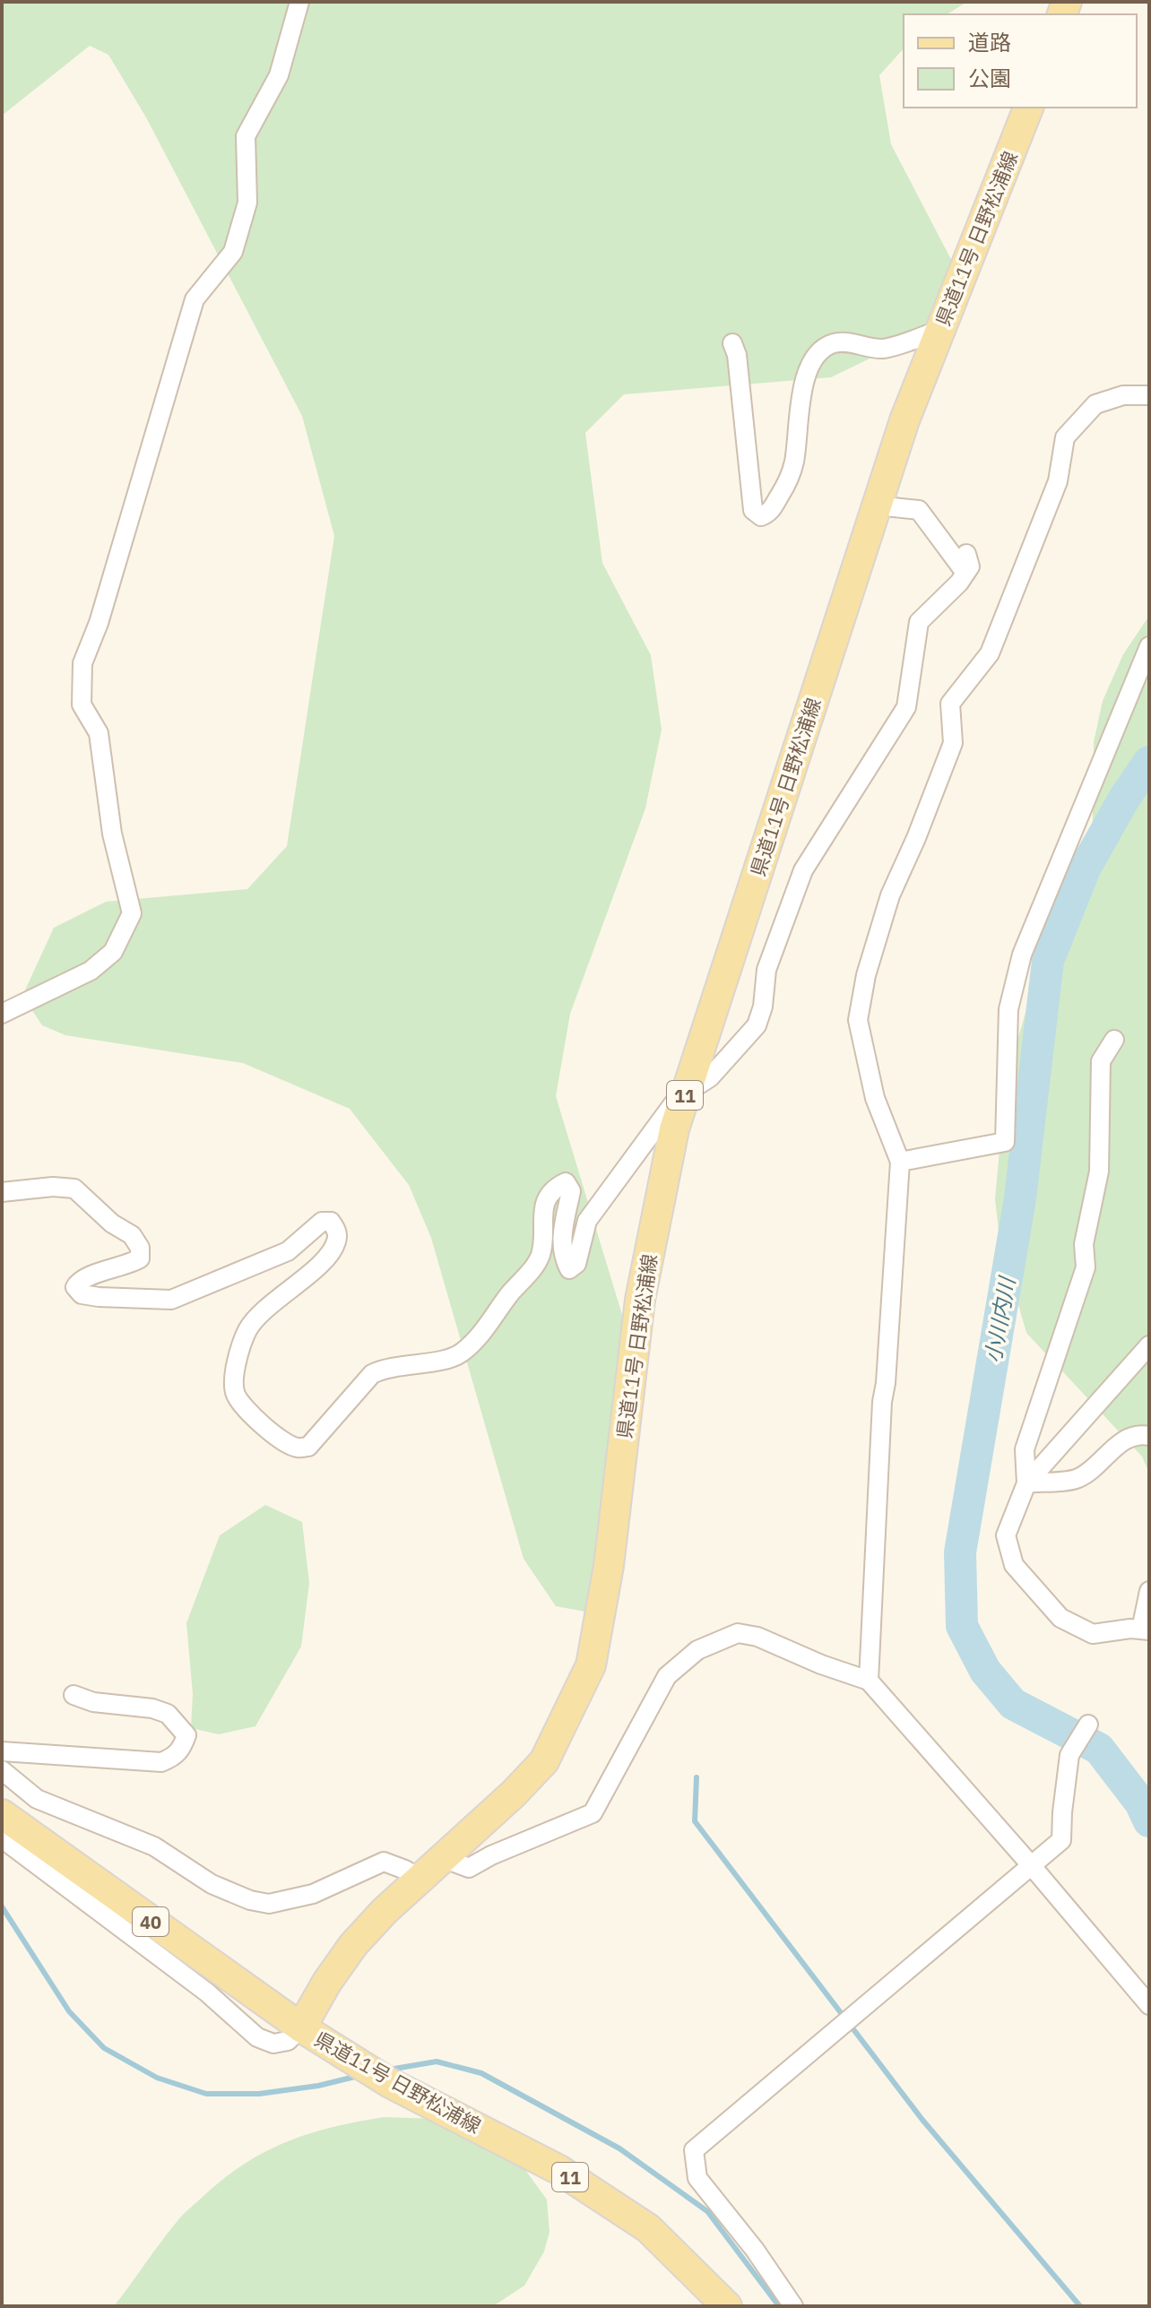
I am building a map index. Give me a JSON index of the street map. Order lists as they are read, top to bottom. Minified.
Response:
{"streets":{"main road":["県道11号 日野松浦線","11","40"]},"crossings":[["県道11号 日野松浦線","40"]],"water":["小川内川"],"legend":["道路","公園"]}
